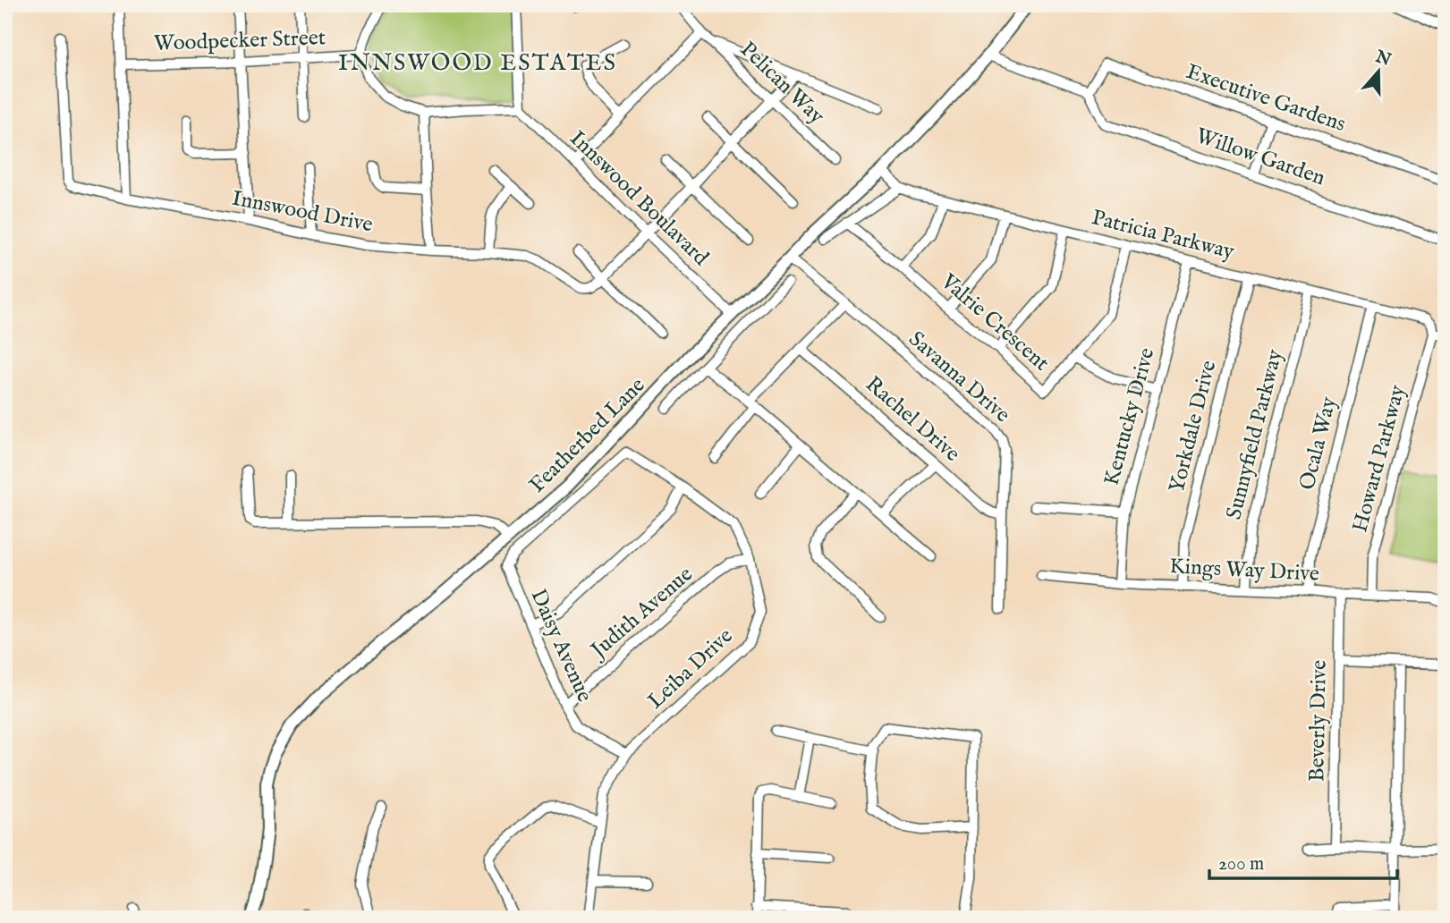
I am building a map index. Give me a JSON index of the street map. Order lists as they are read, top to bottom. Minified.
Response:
{"streets":{"main road":["Featherbed Lane"],"street":["Woodpecker Street","Pelican Way","Executive Gardens","Willow Garden","Innswood Boulavard","Innswood Drive","Patricia Parkway","Valrie Crescent","Savanna Drive","Kentucky Drive","Rachel Drive","Yorkdale Drive","Sunnyfield Parkway","Ocala Way","Howard Parkway","Kings Way Drive","Judith Avenue","Daisy Avenue","Leiba Drive","Beverly Drive"]},"crossings":[["Pelican Way","Innswood Drive"],["Executive Gardens","Willow Garden"],["Innswood Boulavard","Innswood Drive"],["Innswood Boulavard","Featherbed Lane"],["Patricia Parkway","Valrie Crescent"],["Patricia Parkway","Kentucky Drive"],["Patricia Parkway","Yorkdale Drive"],["Patricia Parkway","Sunnyfield Parkway"],["Patricia Parkway","Featherbed Lane"],["Patricia Parkway","Ocala Way"],["Patricia Parkway","Howard Parkway"],["Savanna Drive","Rachel Drive"],["Savanna Drive","Featherbed Lane"],["Kentucky Drive","Kings Way Drive"],["Yorkdale Drive","Kings Way Drive"],["Sunnyfield Parkway","Kings Way Drive"],["Ocala Way","Kings Way Drive"],["Howard Parkway","Kings Way Drive"],["Kings Way Drive","Beverly Drive"],["Judith Avenue","Daisy Avenue"],["Judith Avenue","Leiba Drive"],["Daisy Avenue","Leiba Drive"]],"districts":["INNSWOOD ESTATES"],"scale_bar":"200 m","north":"top"}
